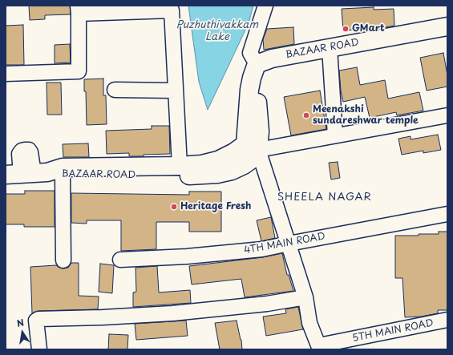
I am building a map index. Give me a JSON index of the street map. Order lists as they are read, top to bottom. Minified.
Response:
{"streets":{"main road":["BAZAAR ROAD"],"street":["4TH MAIN ROAD","5TH MAIN ROAD"]},"districts":["SHEELA NAGAR"],"water":["Puzhuthivakkam Lake"],"places":["GMart","Meenakshi sundareshwar temple","Heritage Fresh"],"north":"top"}
